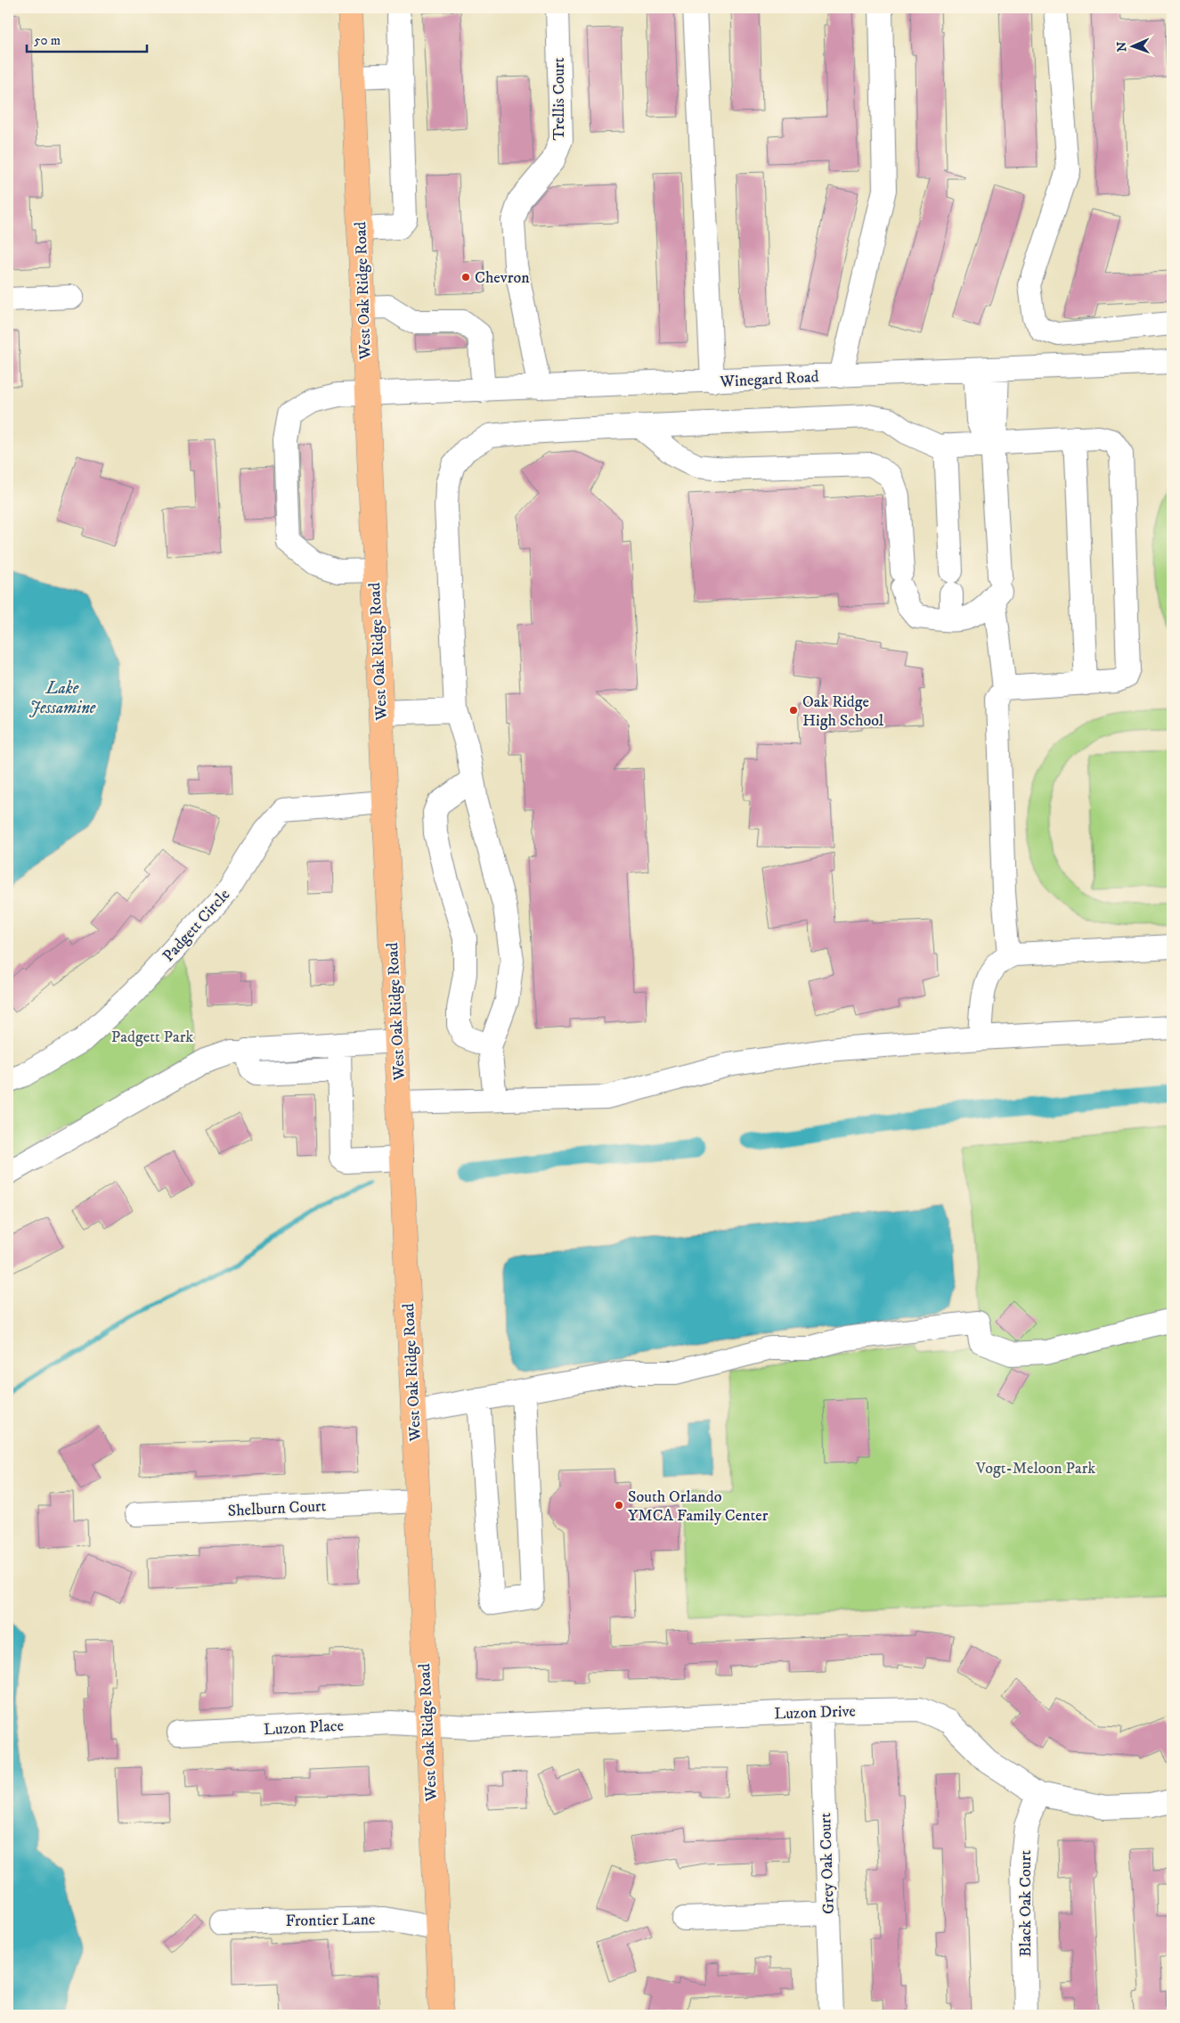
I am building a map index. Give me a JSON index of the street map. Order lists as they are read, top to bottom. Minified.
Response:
{"streets":{"main road":["West Oak Ridge Road"],"street":["Trellis Court","Winegard Road","Padgett Circle","Shelburn Court","Luzon Drive","Luzon Place","Grey Oak Court","Black Oak Court","Frontier Lane"]},"crossings":[["Trellis Court","Winegard Road"],["West Oak Ridge Road","Winegard Road"],["West Oak Ridge Road","Padgett Circle"],["West Oak Ridge Road","Shelburn Court"],["West Oak Ridge Road","Luzon Drive"],["West Oak Ridge Road","Luzon Place"],["West Oak Ridge Road","Frontier Lane"],["Luzon Drive","Luzon Place"],["Luzon Drive","Grey Oak Court"],["Luzon Drive","Black Oak Court"]],"water":["Lake Jessamine"],"parks":["Padgett Park","Vogt-Meloon Park"],"places":["Chevron","Oak Ridge High School","South Orlando YMCA Family Center"],"scale_bar":"50 m","north":"left"}
